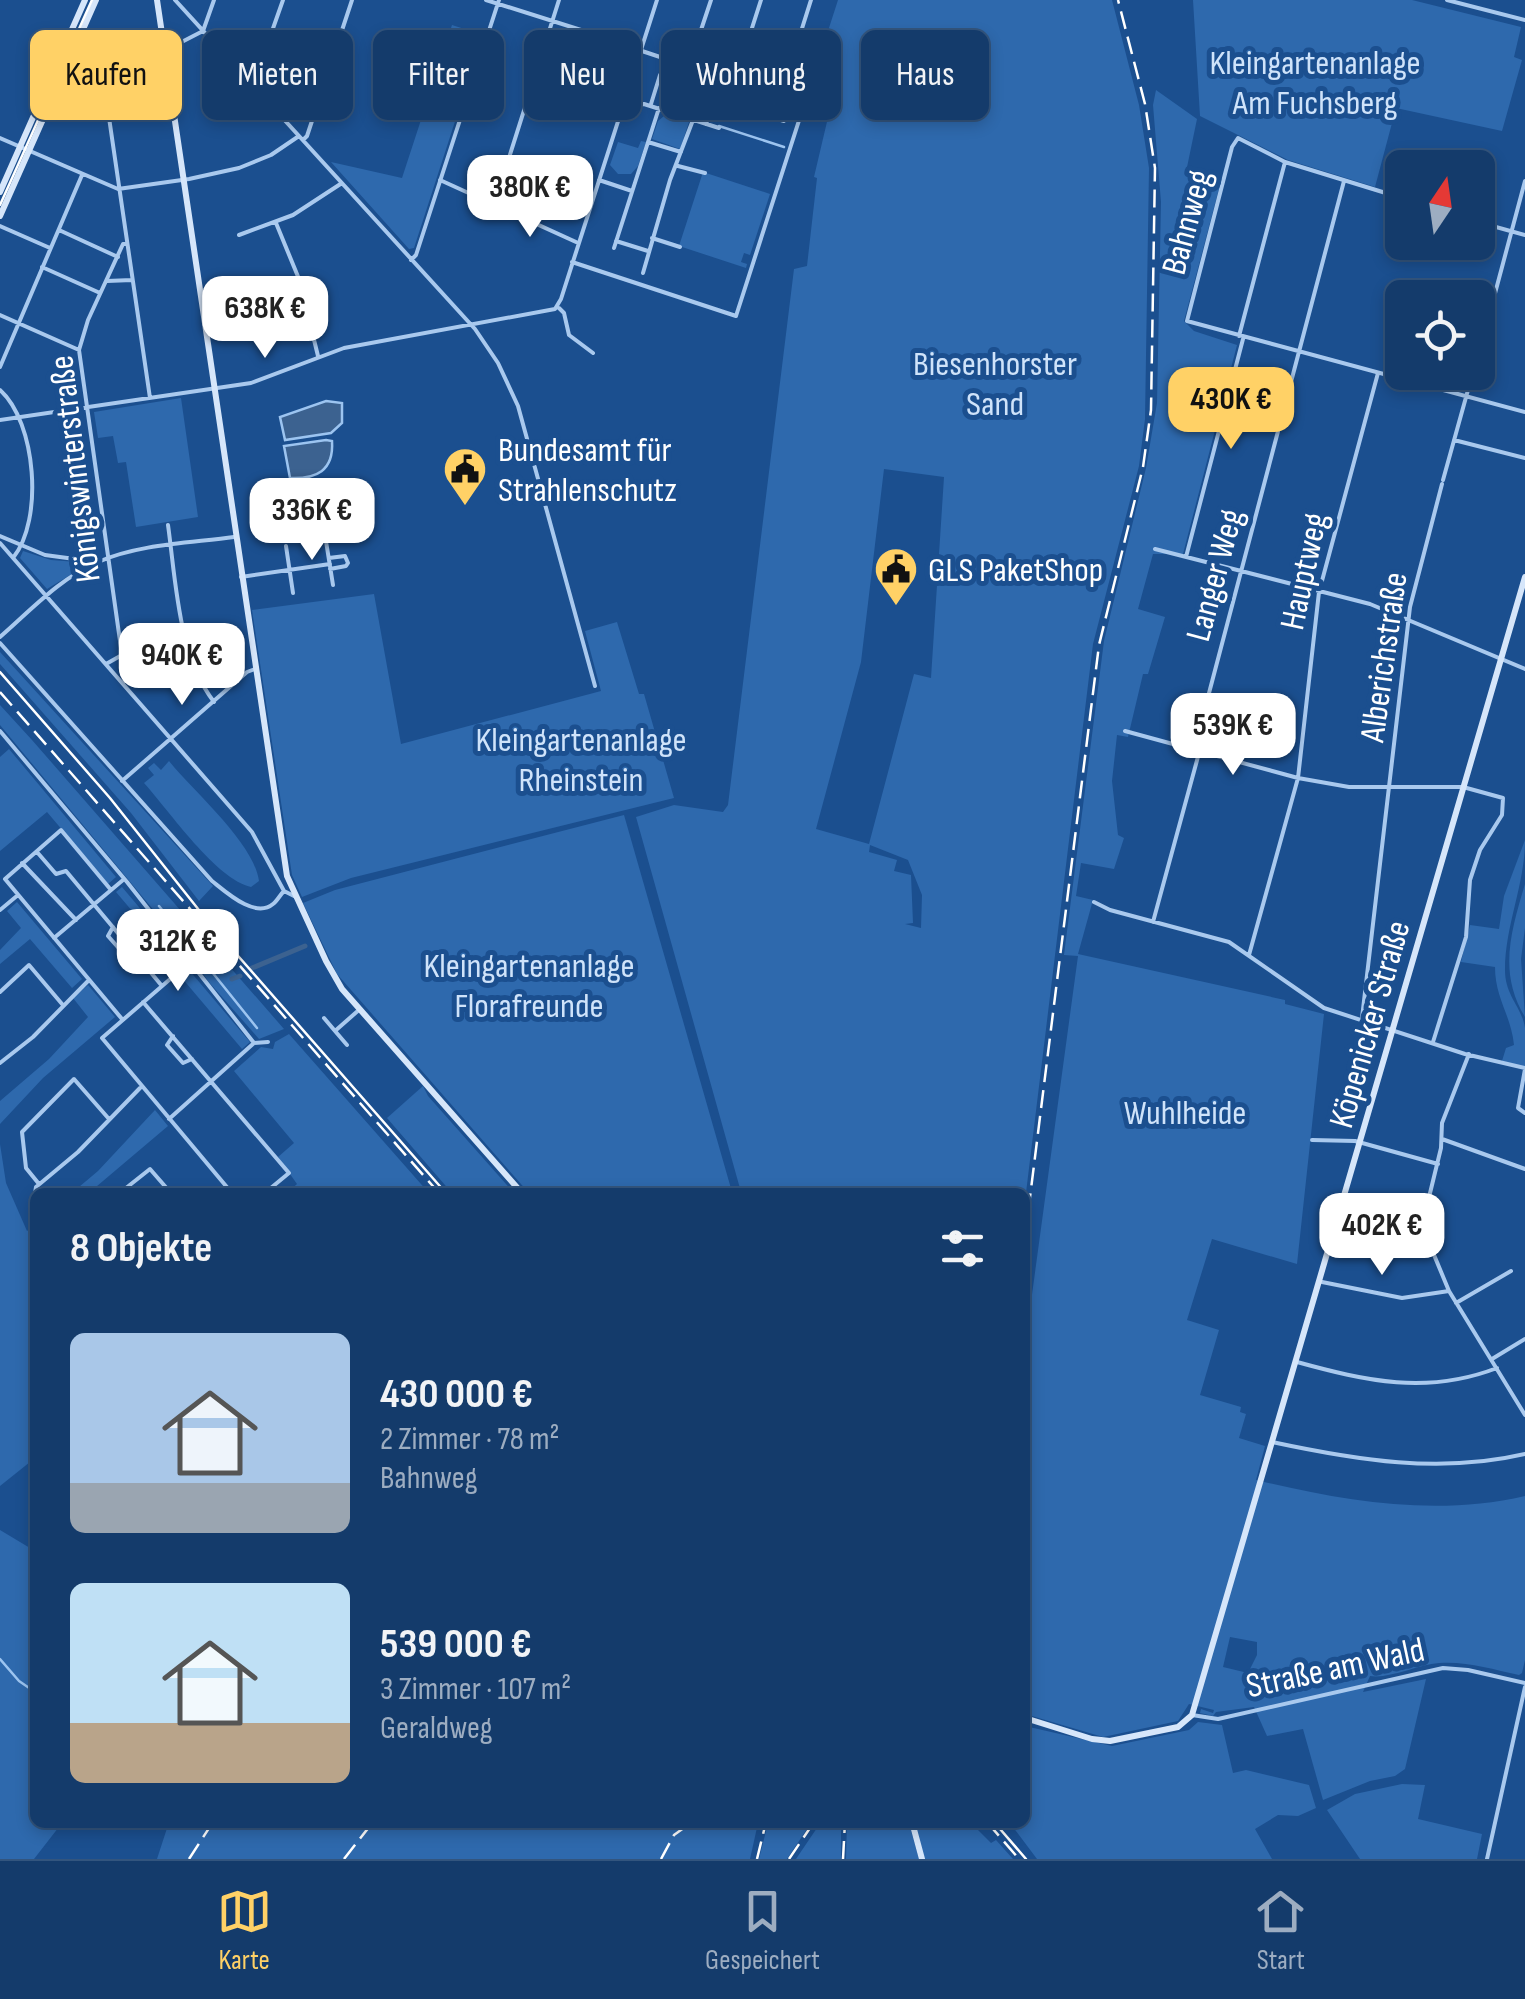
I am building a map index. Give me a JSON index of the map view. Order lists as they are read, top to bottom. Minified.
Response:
{"streets":{"main road":["Köpenicker Straße"],"street":["Bahnweg","Königswinterstraße","Hauptweg","Langer Weg","Alberichstraße","Straße am Wald"]},"crossings":[["Köpenicker Straße","Straße am Wald"]],"parks":["Kleingartenanlage Am Fuchsberg","Biesenhorster Sand","Kleingartenanlage Rheinstein","Kleingartenanlage Florafreunde","Wuhlheide"],"places":{"public building":["Bundesamt für Strahlenschutz","GLS PaketShop"]},"north":"top","page":{"chip":["Kaufen","Mieten","Filter","Neu","Wohnung","Haus"],"price":["380K €","638K €","430K €","336K €","940K €","539K €","312K €","402K €"],"heading":"8 Objekte","list":[{"name":"430 000 €","note":"2 Zimmer · 78 m² · Bahnweg"},{"name":"539 000 €","note":"3 Zimmer · 107 m² · Geraldweg"}],"tabs":["Karte","Gespeichert","Start"]}}
